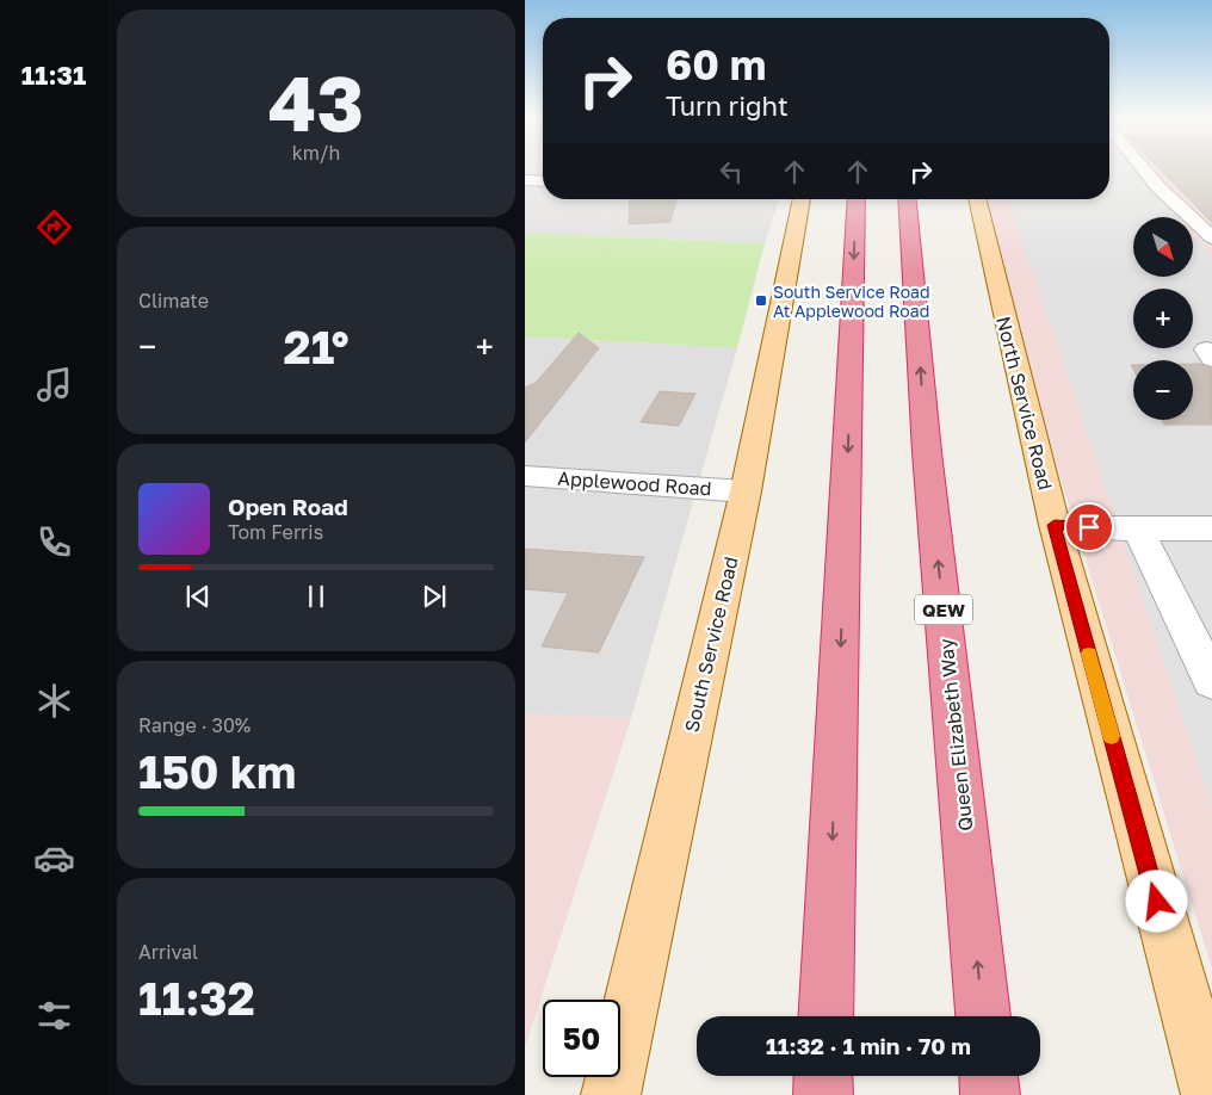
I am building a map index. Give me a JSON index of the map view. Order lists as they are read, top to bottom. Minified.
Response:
{"streets":{"highway":["QEW","Queen Elizabeth Way"],"main road":["North Service Road","South Service Road"],"street":["Applewood Road"]},"crossings":[["Applewood Road","South Service Road"]],"places":{"transit":["South Service Road At Applewood Road"]},"north":"bottom right","page":{"tabs":"11:31","tile":[["43","km/h"],"Climate",["Range · 30%","150 km"],["Arrival","11:32"]],"turn":["60 m","Turn right"],"map_buttons":["+","−"],"heat":["−","21°","+"],"song":["Open Road","Tom Ferris"],"limit":"50","trip":"11:32 · 1 min · 70 m"}}
